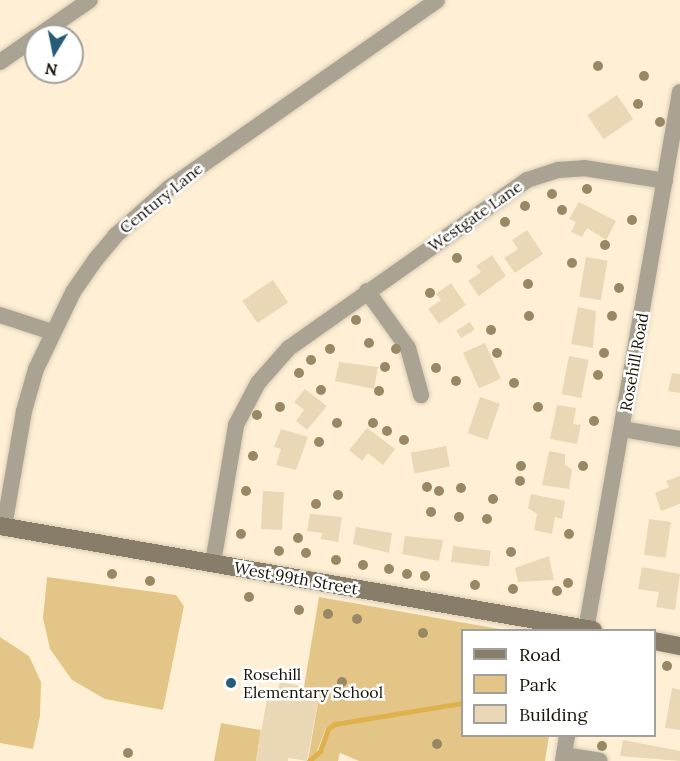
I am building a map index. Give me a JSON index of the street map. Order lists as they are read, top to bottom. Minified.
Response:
{"streets":{"street":["Century Lane","Westgate Lane","Rosehill Road","West 99th Street"]},"crossings":[["Century Lane","West 99th Street"],["Westgate Lane","Rosehill Road"],["Westgate Lane","West 99th Street"]],"places":["Rosehill Elementary School"],"legend":["Road","Park","Building"],"north":"bottom"}
